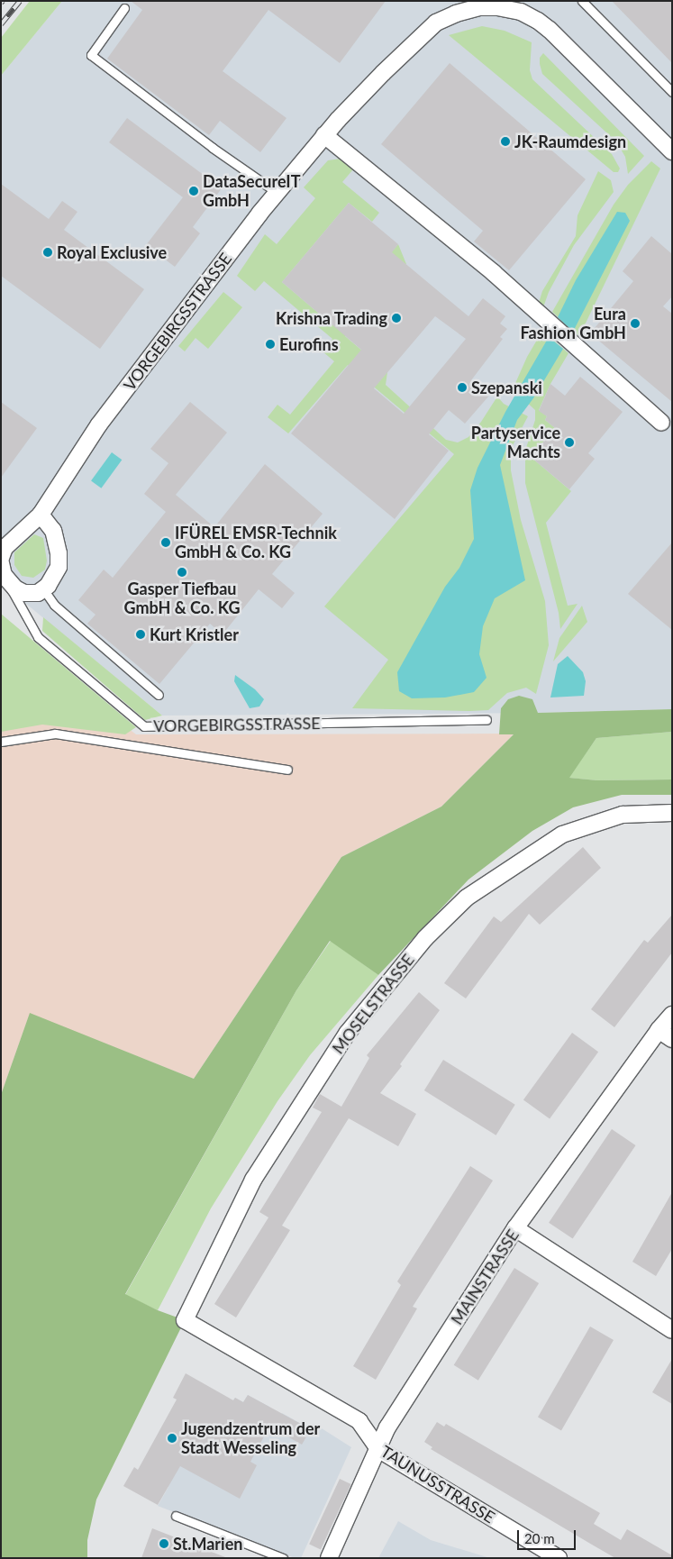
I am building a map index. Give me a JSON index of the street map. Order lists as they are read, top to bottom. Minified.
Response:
{"streets":{"street":["VORGEBIRGSSTRASSE","MOSELSTRASSE","MAINSTRASSE","TAUNUSSTRASSE"]},"crossings":[["MOSELSTRASSE","TAUNUSSTRASSE"],["MAINSTRASSE","TAUNUSSTRASSE"]],"places":["JK-Raumdesign","DataSecureIT GmbH","Royal Exclusive","Krishna Trading","Eura Fashion GmbH","Eurofins","Szepanski","Partyservice Machts","IFÜREL EMSR-Technik GmbH & Co. KG","Gasper Tiefbau GmbH & Co. KG","Kurt Kristler","Jugendzentrum der Stadt Wesseling","St.Marien"],"scale_bar":"20 m"}
